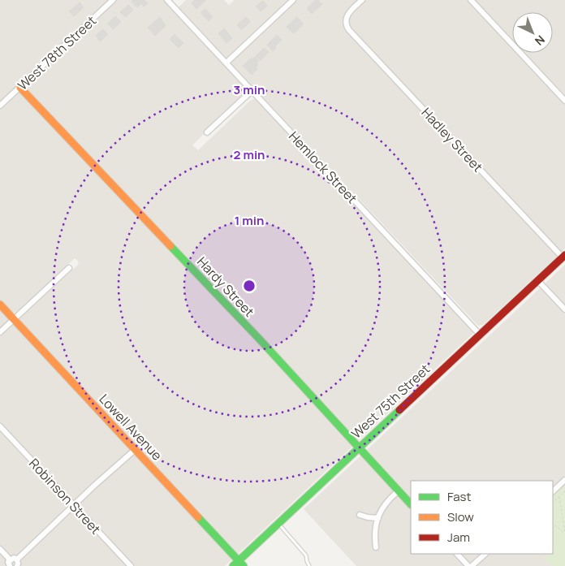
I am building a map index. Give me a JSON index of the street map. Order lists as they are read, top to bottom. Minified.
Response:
{"streets":{"street":["West 78th Street","Hadley Street","Hemlock Street","Hardy Street","West 75th Street","Lowell Avenue","Robinson Street"]},"crossings":[["West 78th Street","Hardy Street"],["Hadley Street","West 75th Street"],["Hemlock Street","West 75th Street"],["Hardy Street","West 75th Street"],["West 75th Street","Lowell Avenue"]],"legend":["Fast","Slow","Jam"],"north":"bottom right","rings":["3 min","2 min","1 min"]}
